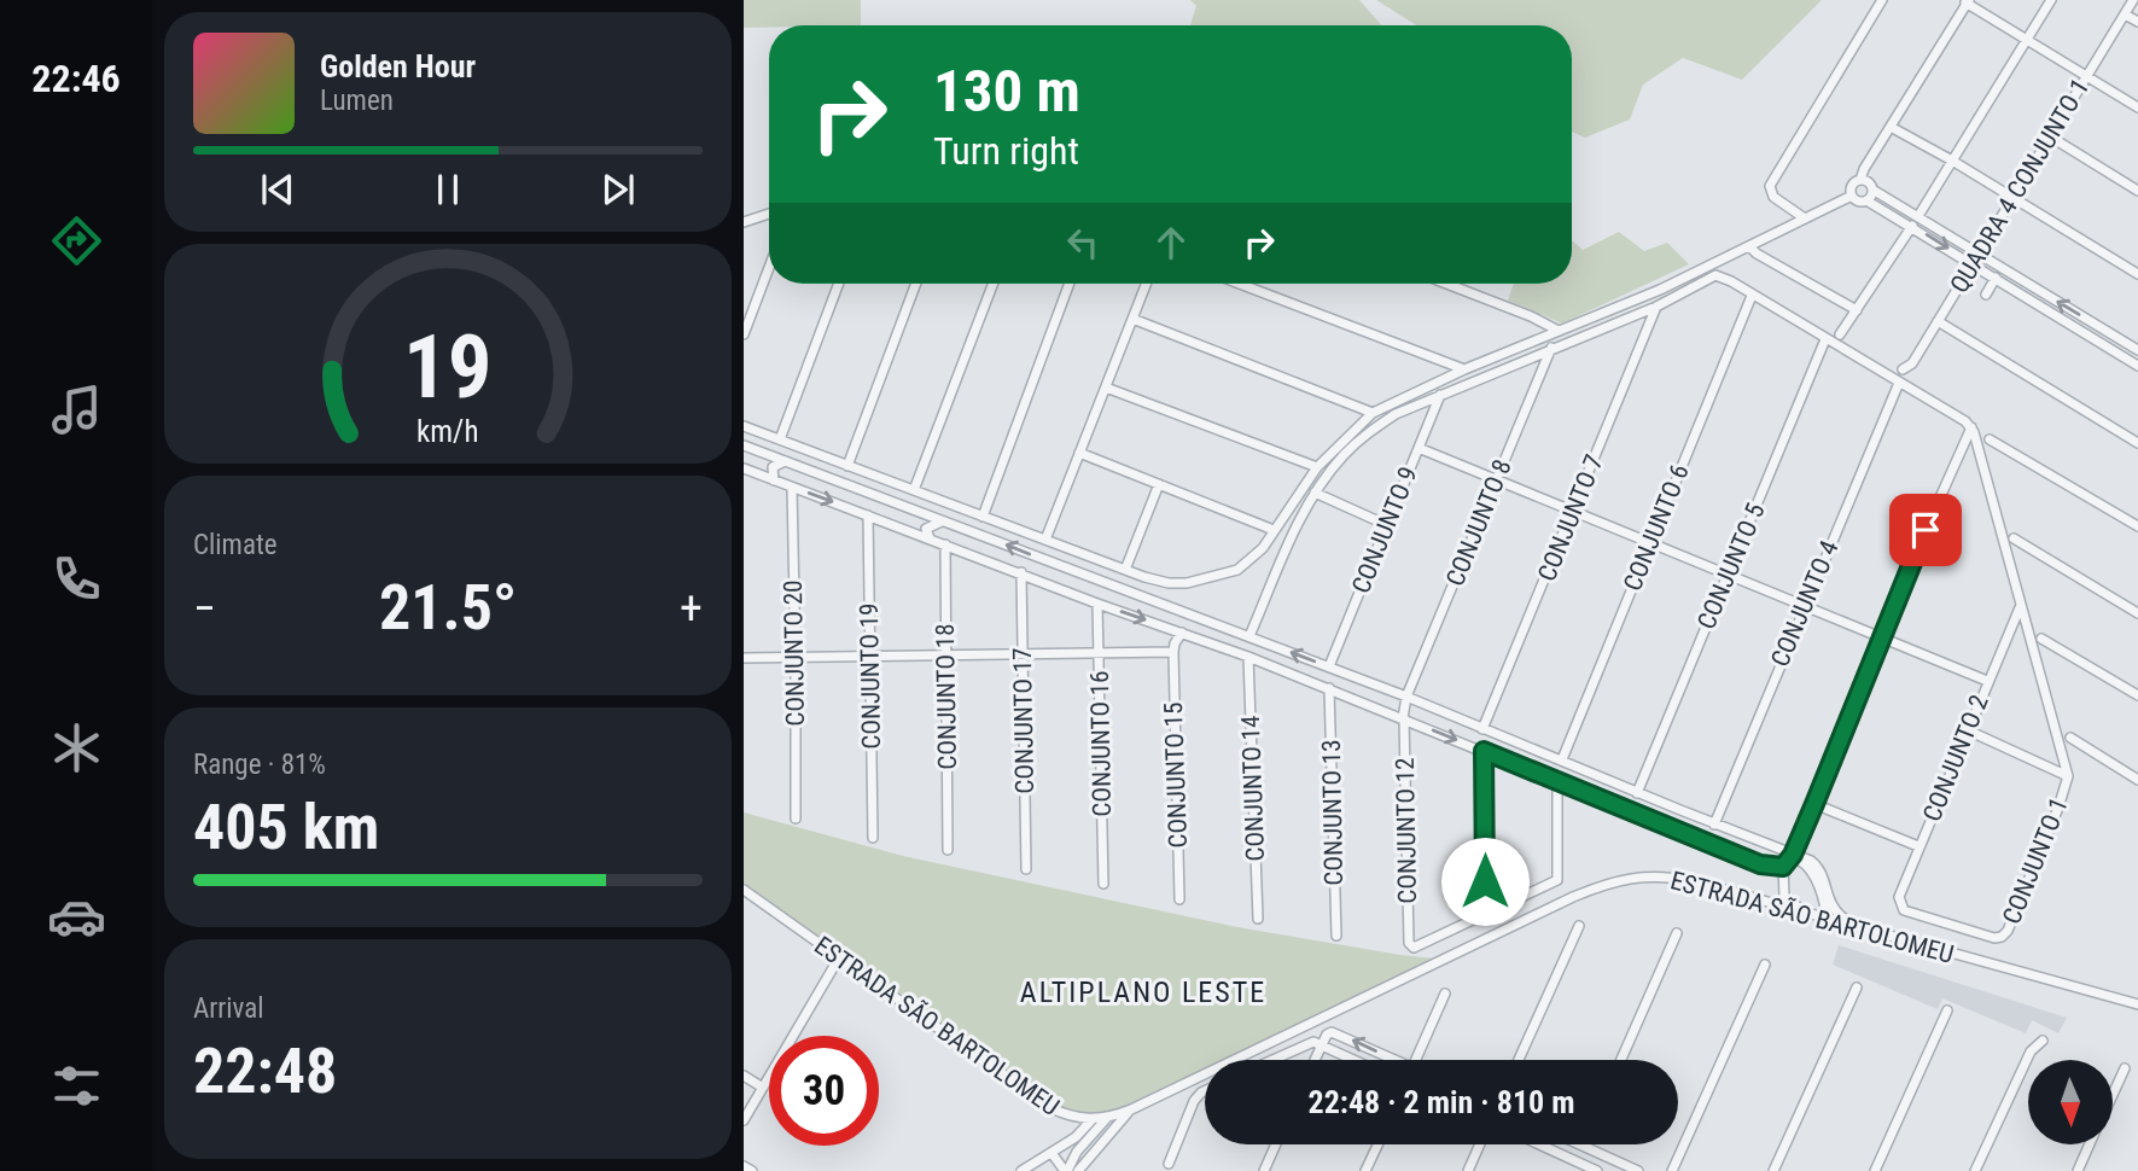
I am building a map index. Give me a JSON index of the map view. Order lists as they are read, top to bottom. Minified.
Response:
{"streets":{"street":["QUADRA 4 CONJUNTO 1","CONJUNTO 7","CONJUNTO 8","CONJUNTO 6","CONJUNTO 9","CONJUNTO 5","CONJUNTO 4","CONJUNTO 20","CONJUNTO 19","CONJUNTO 18","CONJUNTO 17","CONJUNTO 16","CONJUNTO 2","CONJUNTO 15","CONJUNTO 14","CONJUNTO 13","CONJUNTO 12","CONJUNTO 1","ESTRADA SÃO BARTOLOMEU"]},"crossings":[["CONJUNTO 8","CONJUNTO 12"],["CONJUNTO 2","CONJUNTO 1"]],"districts":["ALTIPLANO LESTE"],"north":"bottom","page":{"tabs":"22:46","turn":["130 m","Turn right"],"song":["Golden Hour","Lumen"],"tile":["Climate",["Range · 81%","405 km"],["Arrival","22:48"]],"heat":["−","21.5°","+"],"limit":"30","trip":"22:48 · 2 min · 810 m","gauge":["19","km/h"]}}
